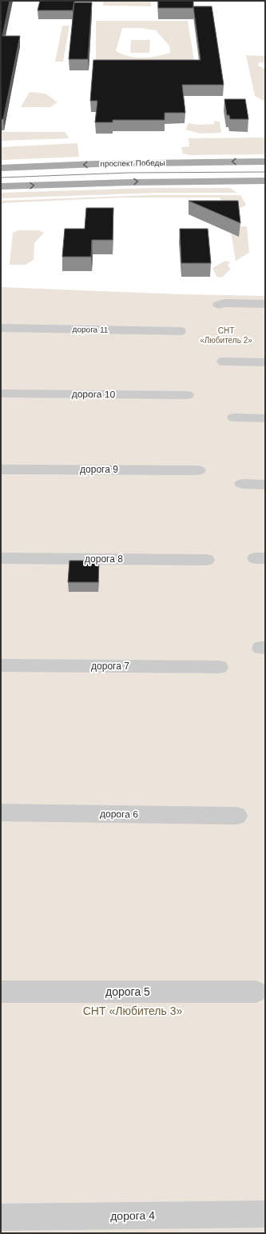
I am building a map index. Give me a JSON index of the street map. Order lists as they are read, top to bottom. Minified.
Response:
{"streets":{"main road":["проспект Победы"],"street":["дорога 11","дорога 10","дорога 9","дорога 8","дорога 7","дорога 6","дорога 5","дорога 4"]},"parks":["СНТ «Любитель 2»","СНТ «Любитель 3»"]}
